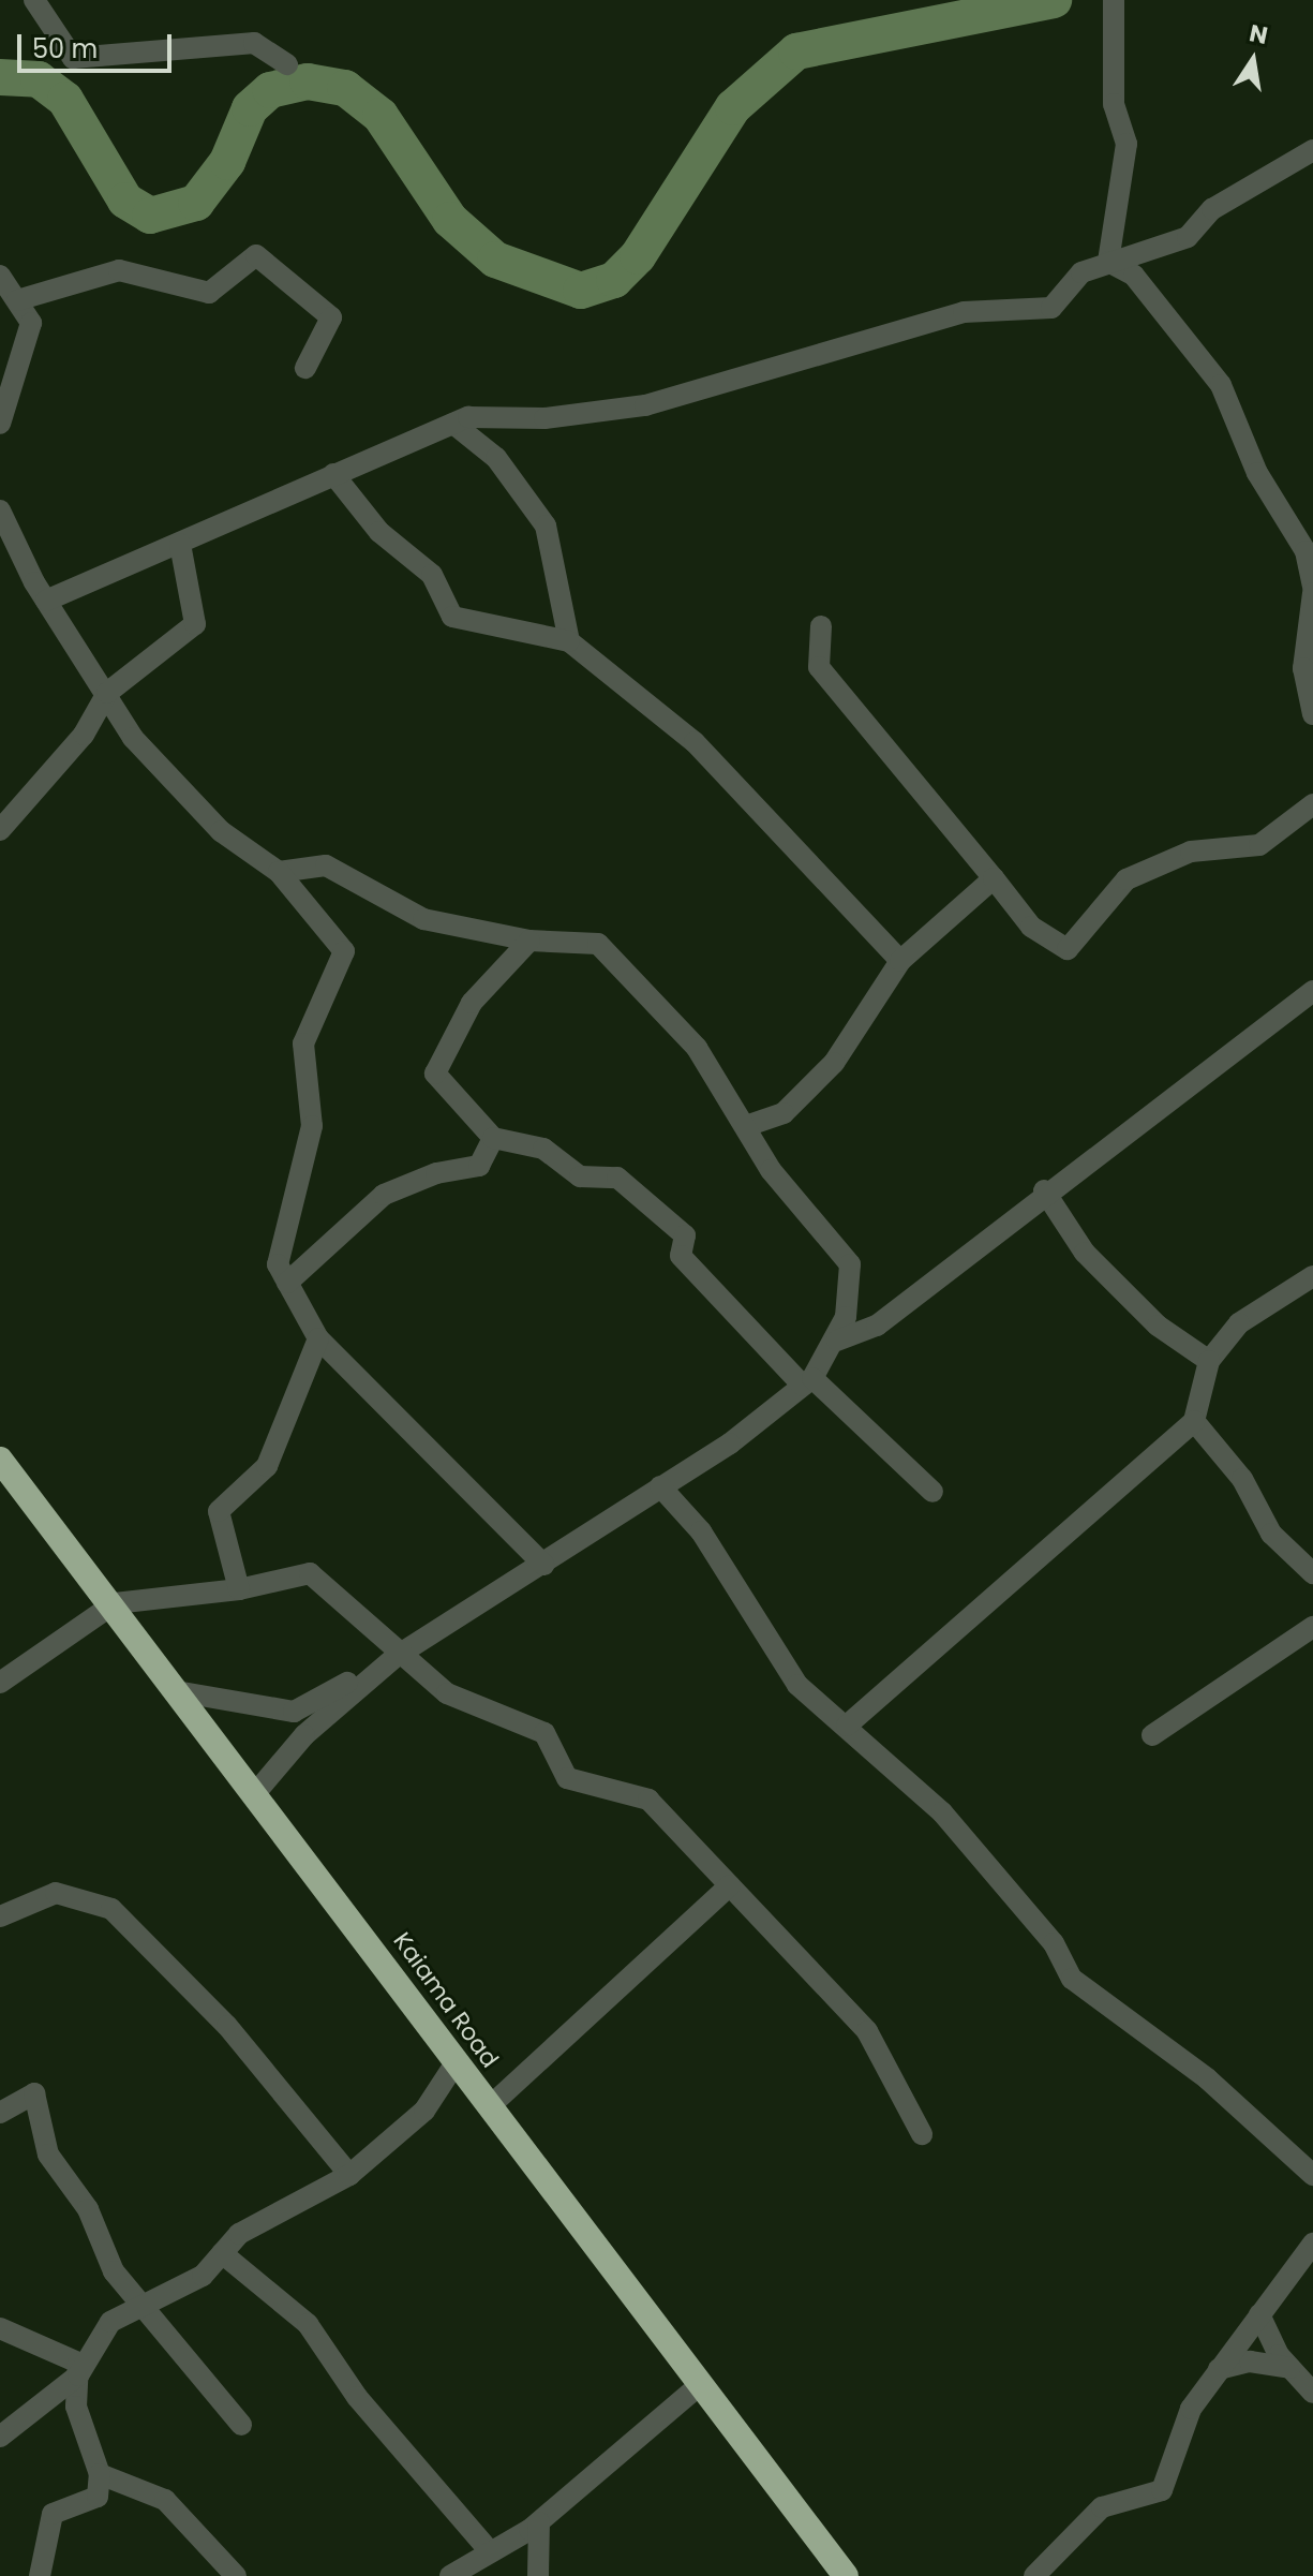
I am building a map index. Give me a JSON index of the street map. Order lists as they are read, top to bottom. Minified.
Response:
{"streets":{"highway":["Kaiama Road"]},"scale_bar":"50 m","north":"top"}
